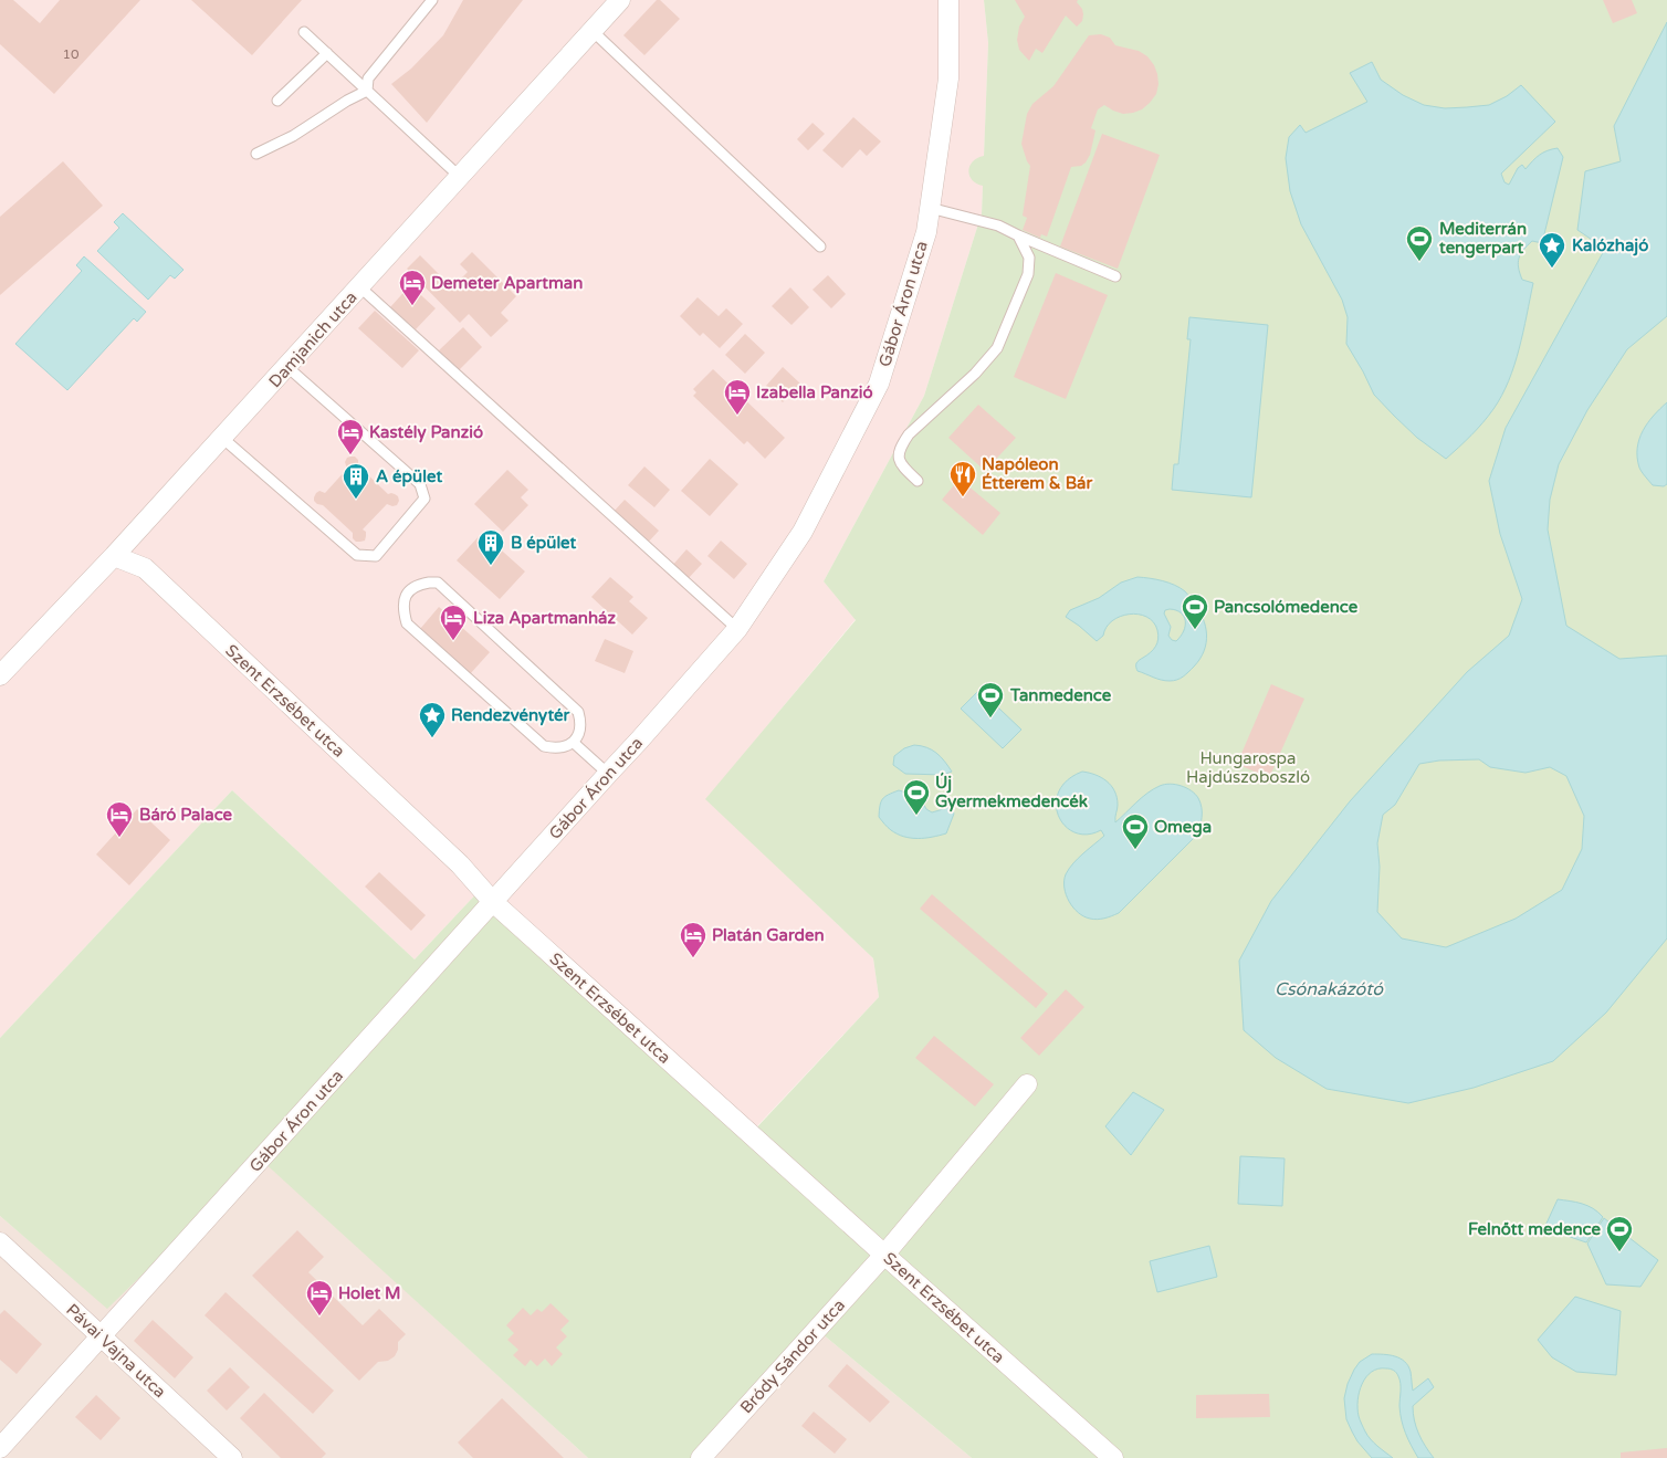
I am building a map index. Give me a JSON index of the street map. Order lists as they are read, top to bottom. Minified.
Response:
{"streets":{"street":["Gábor Áron utca","Damjanich utca","Szent Erzsébet utca","Pávai Vajna utca","Bródy Sándor utca"]},"crossings":[["Gábor Áron utca","Szent Erzsébet utca"],["Gábor Áron utca","Pávai Vajna utca"],["Damjanich utca","Szent Erzsébet utca"],["Szent Erzsébet utca","Bródy Sándor utca"]],"water":["Csónakázótó"],"parks":["Hungarospa Hajdúszoboszló"],"places":{"sports":["Mediterrán tengerpart","Pancsolómedence","Tanmedence","Új Gyermekmedencék","Omega","Felnőtt medence"],"place":["Kalózhajó","Rendezvénytér"],"hotel":["Demeter Apartman","Izabella Panzió","Kastély Panzió","Liza Apartmanház","Báró Palace","Platán Garden","Holet M"],"restaurant":["Napóleon Étterem & Bár"],"building":["A épület","B épület"]},"house_numbers":["10"]}
